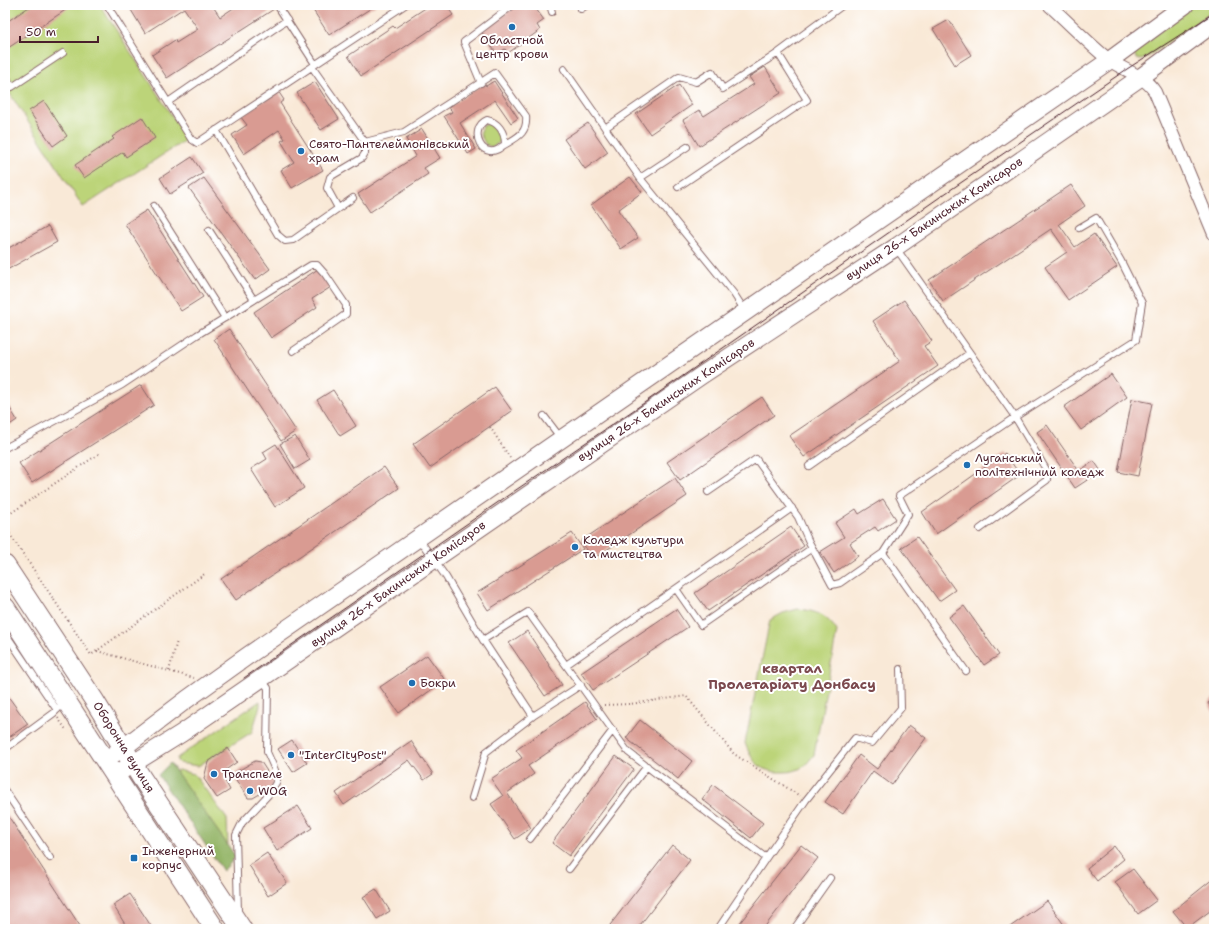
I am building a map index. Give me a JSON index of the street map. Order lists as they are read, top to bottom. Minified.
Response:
{"streets":{"main road":["Оборонна вулиця"],"street":["вулиця 26-х Бакинських Комісаров"]},"crossings":[["вулиця 26-х Бакинських Комісаров","Оборонна вулиця"]],"districts":["квартал Пролетаріату Донбасу"],"places":{"other":["Областной центр крови","Свято-Пантелеймонівський храм","Луганський політехнічний коледж","Коледж культури та мистецтва","Бокри","\"InterCityPost\"","Транспеле","WOG"],"transit":["Інженерний корпус"]},"scale_bar":"50 m"}
